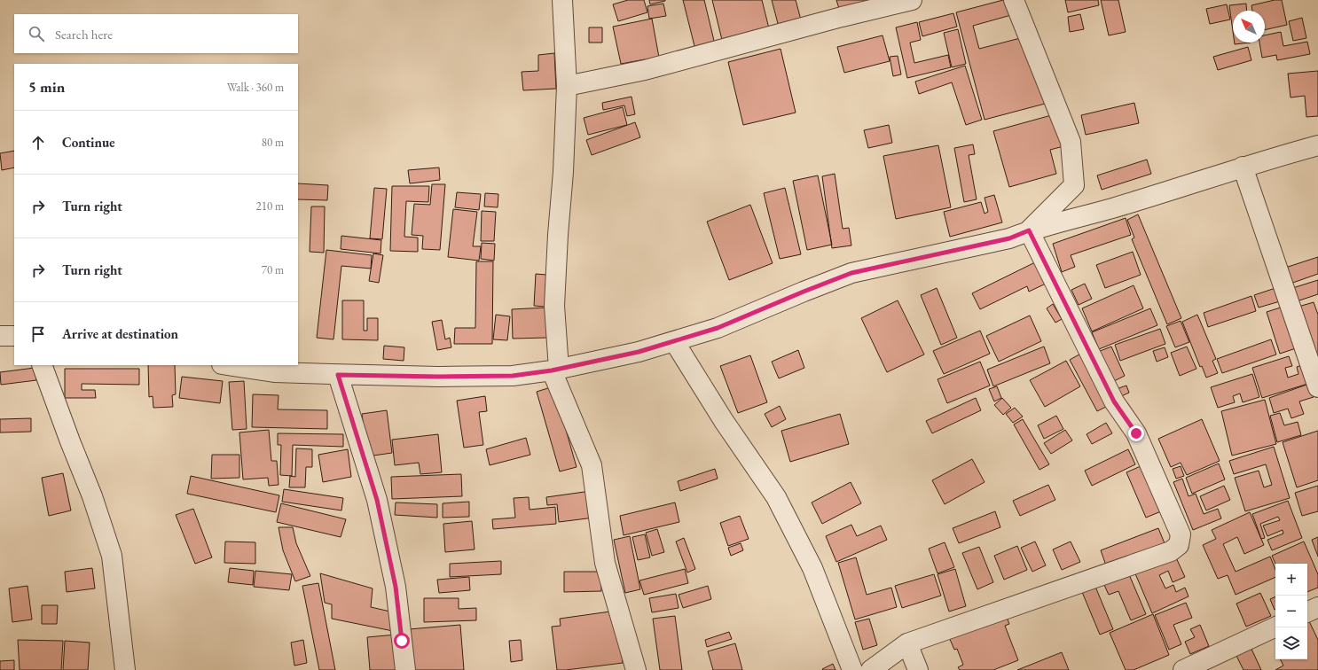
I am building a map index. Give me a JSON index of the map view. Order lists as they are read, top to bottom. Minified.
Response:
{"north":"top left","page":{"search":"Search here","heading":["5 min","Walk · 360 m"],"list":[["Continue","80 m"],["Turn right","210 m"],["Turn right","70 m"],"Arrive at destination"],"map_buttons":["+","−"]}}
